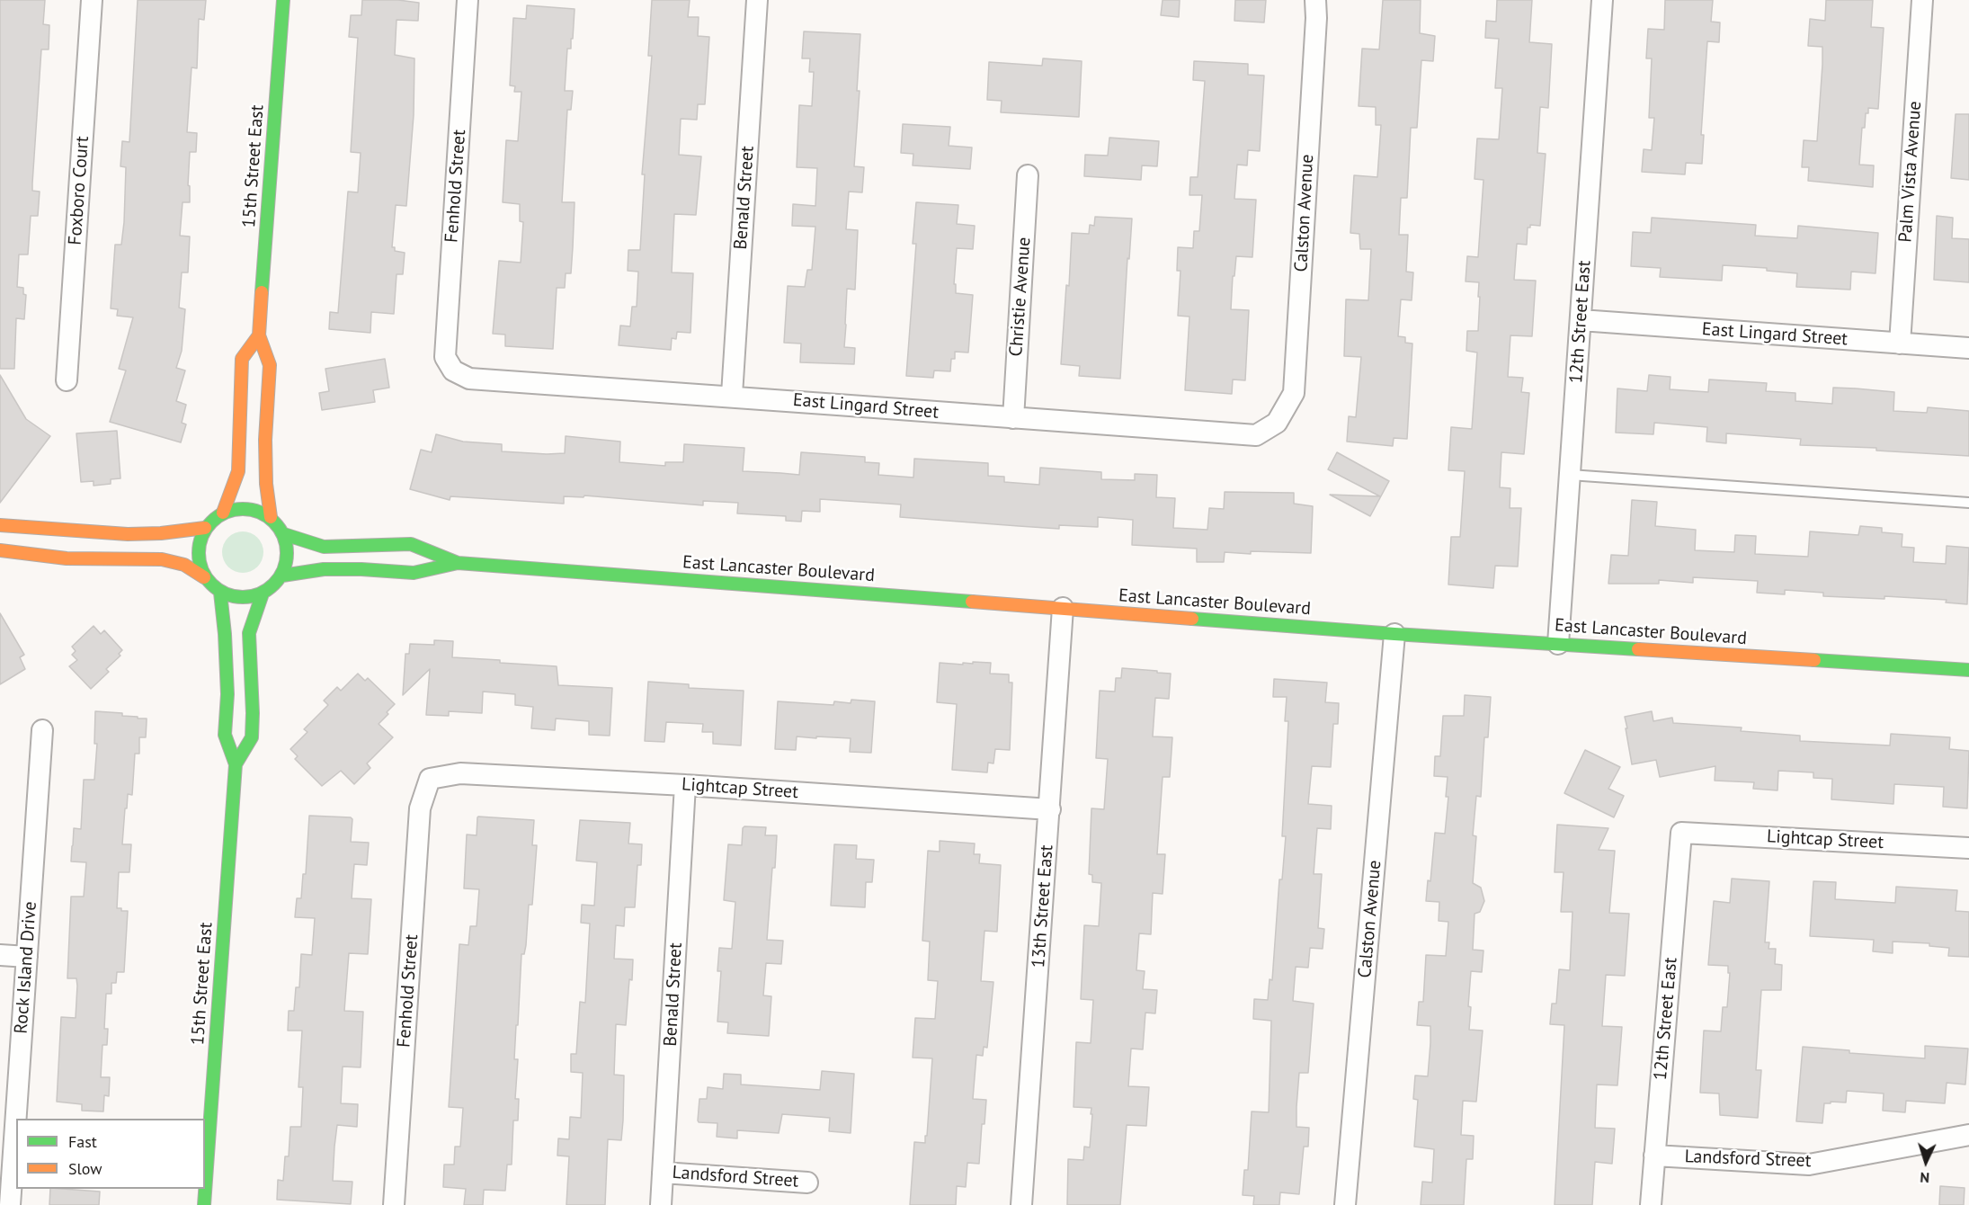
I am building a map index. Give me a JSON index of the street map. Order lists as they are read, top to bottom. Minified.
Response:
{"streets":{"main road":["15th Street East","East Lancaster Boulevard"],"street":["Palm Vista Avenue","Fenhold Street","Foxboro Court","Benald Street","Calston Avenue","Christie Avenue","12th Street East","East Lingard Street","Lightcap Street","13th Street East","Rock Island Drive","Landsford Street"]},"crossings":[["15th Street East","East Lancaster Boulevard"],["Palm Vista Avenue","East Lingard Street"],["Fenhold Street","East Lingard Street"],["Fenhold Street","Lightcap Street"],["Benald Street","East Lingard Street"],["Benald Street","Lightcap Street"],["Benald Street","Landsford Street"],["Calston Avenue","East Lingard Street"],["Calston Avenue","East Lancaster Boulevard"],["Christie Avenue","East Lingard Street"],["12th Street East","East Lingard Street"],["12th Street East","East Lancaster Boulevard"],["12th Street East","Lightcap Street"],["12th Street East","Landsford Street"],["East Lancaster Boulevard","13th Street East"],["Lightcap Street","13th Street East"]],"legend":["Fast","Slow"],"north":"bottom"}
